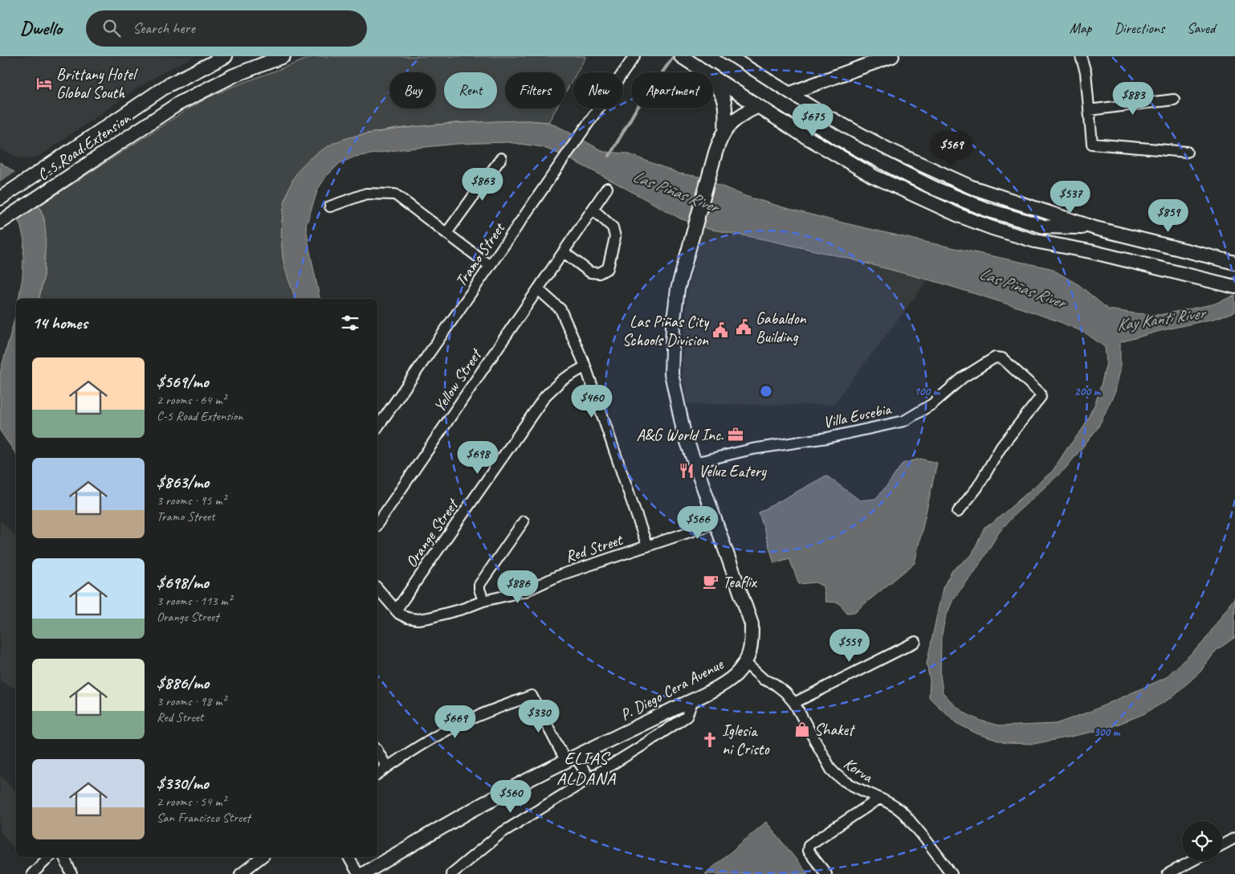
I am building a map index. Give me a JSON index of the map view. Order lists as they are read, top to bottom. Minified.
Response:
{"streets":{"main road":["C-5 Road Extension","P. Diego Cera Avenue"],"street":["Tramo Street","Yellow Street","Villa Eusebia","Orange Street","Red Street","Korva"]},"crossings":[["Villa Eusebia","P. Diego Cera Avenue"],["Orange Street","Red Street"],["Red Street","P. Diego Cera Avenue"],["P. Diego Cera Avenue","Korva"]],"districts":["ELIAS ALDANA"],"water":["Las Piñas River","Kay Kanti River"],"places":{"hotel":["Brittany Hotel Global South"],"public building":["Gabaldon Building","Las Piñas City Schools Division"],"office":["A&G World Inc."],"restaurant":["Veluz Eatery"],"cafe":["Teaflix"],"shop":["Shaket"],"church":["Iglesia ni Cristo"]},"page":{"header":"Dwello","search":"Search here","nav":["Map","Directions","Saved"],"chip":["Buy","Rent","Filters","New","Apartment"],"price":["$883","$675","$569","$863","$537","$859","$460","$698","$566","$886","$559","$330","$669","$560"],"heading":"14 homes","list":[{"name":"$569/mo","note":"2 rooms · 64 m² · C-5 Road Extension"},{"name":"$863/mo","note":"3 rooms · 95 m² · Tramo Street"},{"name":"$698/mo","note":"3 rooms · 113 m² · Orange Street"},{"name":"$886/mo","note":"3 rooms · 98 m² · Red Street"},{"name":"$330/mo","note":"2 rooms · 54 m² · San Francisco Street"}]},"rings":["100 m","200 m","300 m"]}
